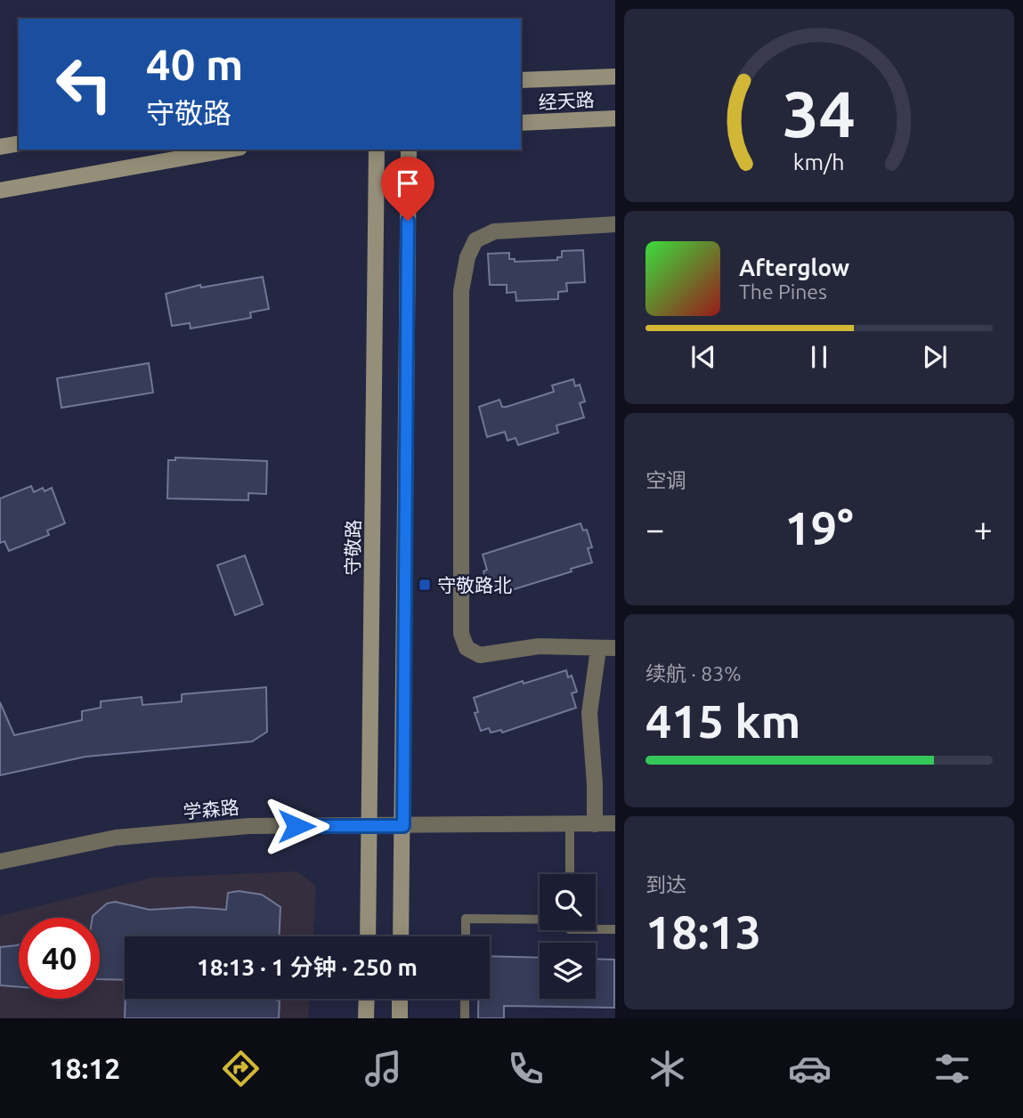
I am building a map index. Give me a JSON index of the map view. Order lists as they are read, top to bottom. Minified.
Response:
{"streets":{"main road":["经天路","守敬路"],"street":["学森路"]},"crossings":[["守敬路","学森路"]],"places":{"transit":["守敬路北"]},"page":{"turn":["40 m","守敬路"],"song":["Afterglow","The Pines"],"tile":["空调",["续航 · 83%","415 km"],["到达","18:13"]],"heat":["−","19°","+"],"limit":"40","trip":"18:13 · 1 分钟 · 250 m","tabs":"18:12","gauge":["34","km/h"]}}
